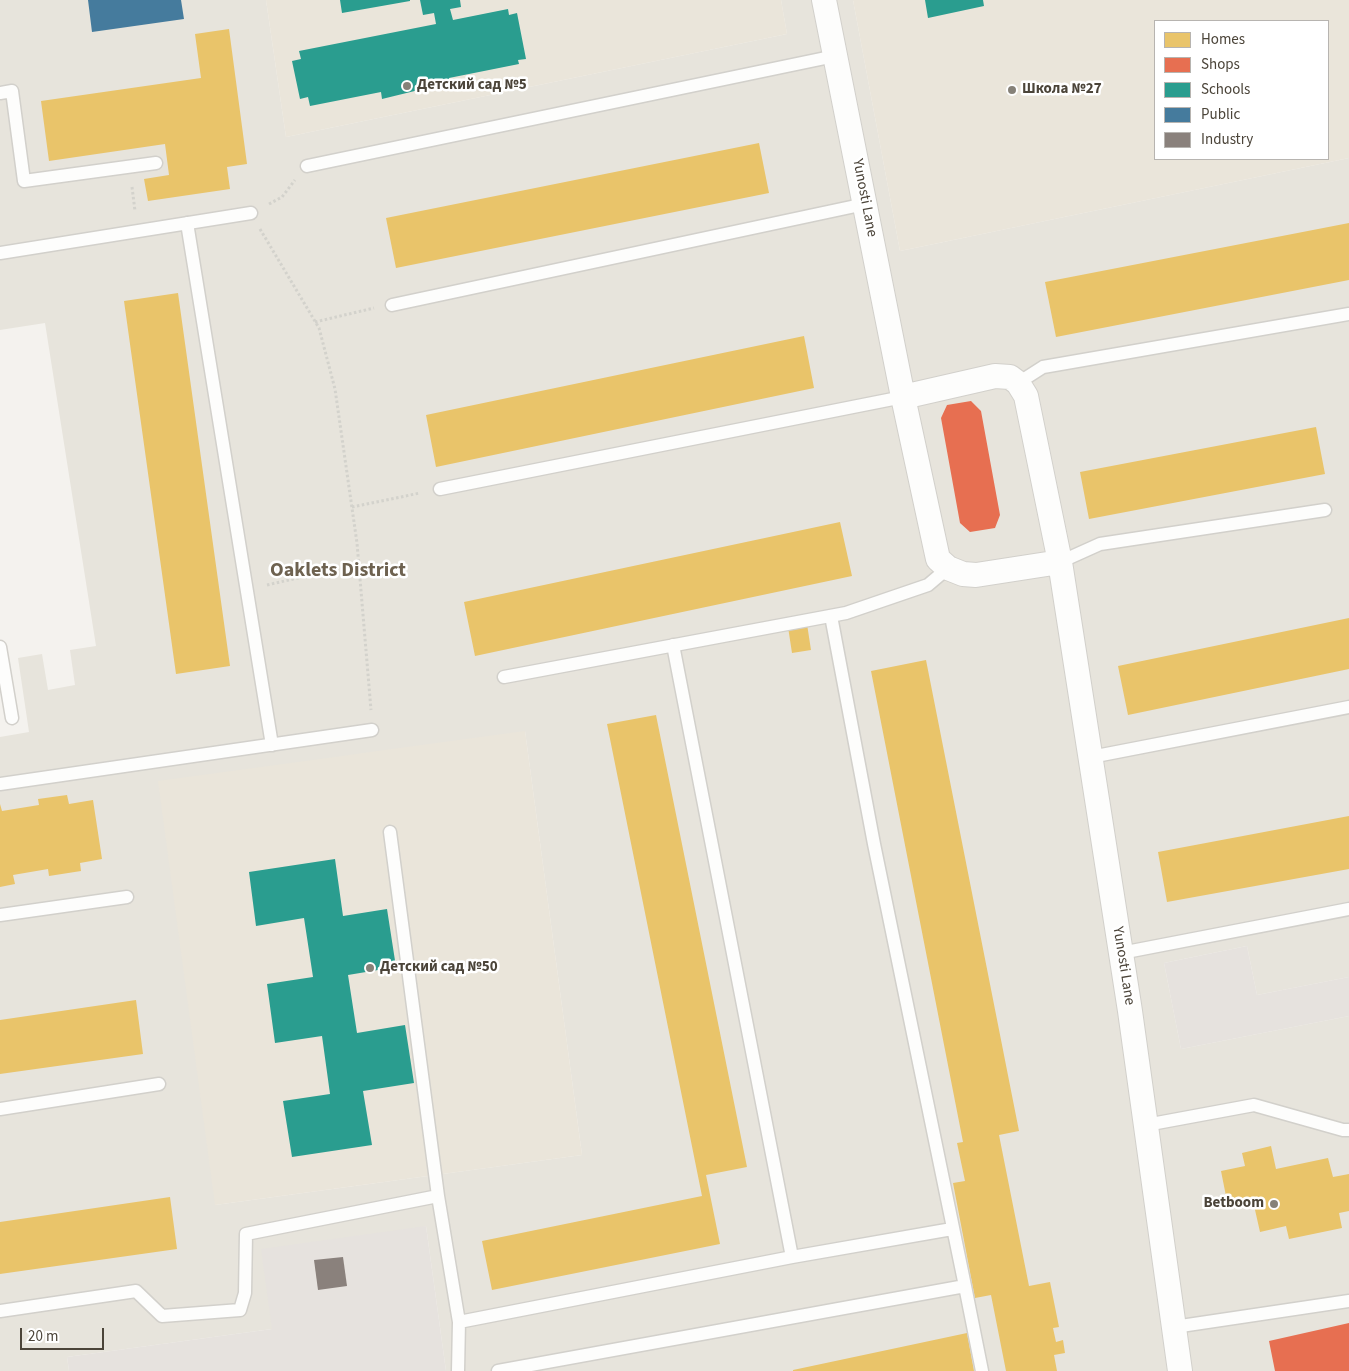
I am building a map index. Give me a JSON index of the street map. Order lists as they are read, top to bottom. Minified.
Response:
{"streets":{"street":["Yunosti Lane"]},"districts":["Oaklets District"],"places":["Детский сад №5","Школа №27","Детский сад №50","Betboom"],"legend":["Homes","Shops","Schools","Public","Industry"],"scale_bar":"20 m"}
